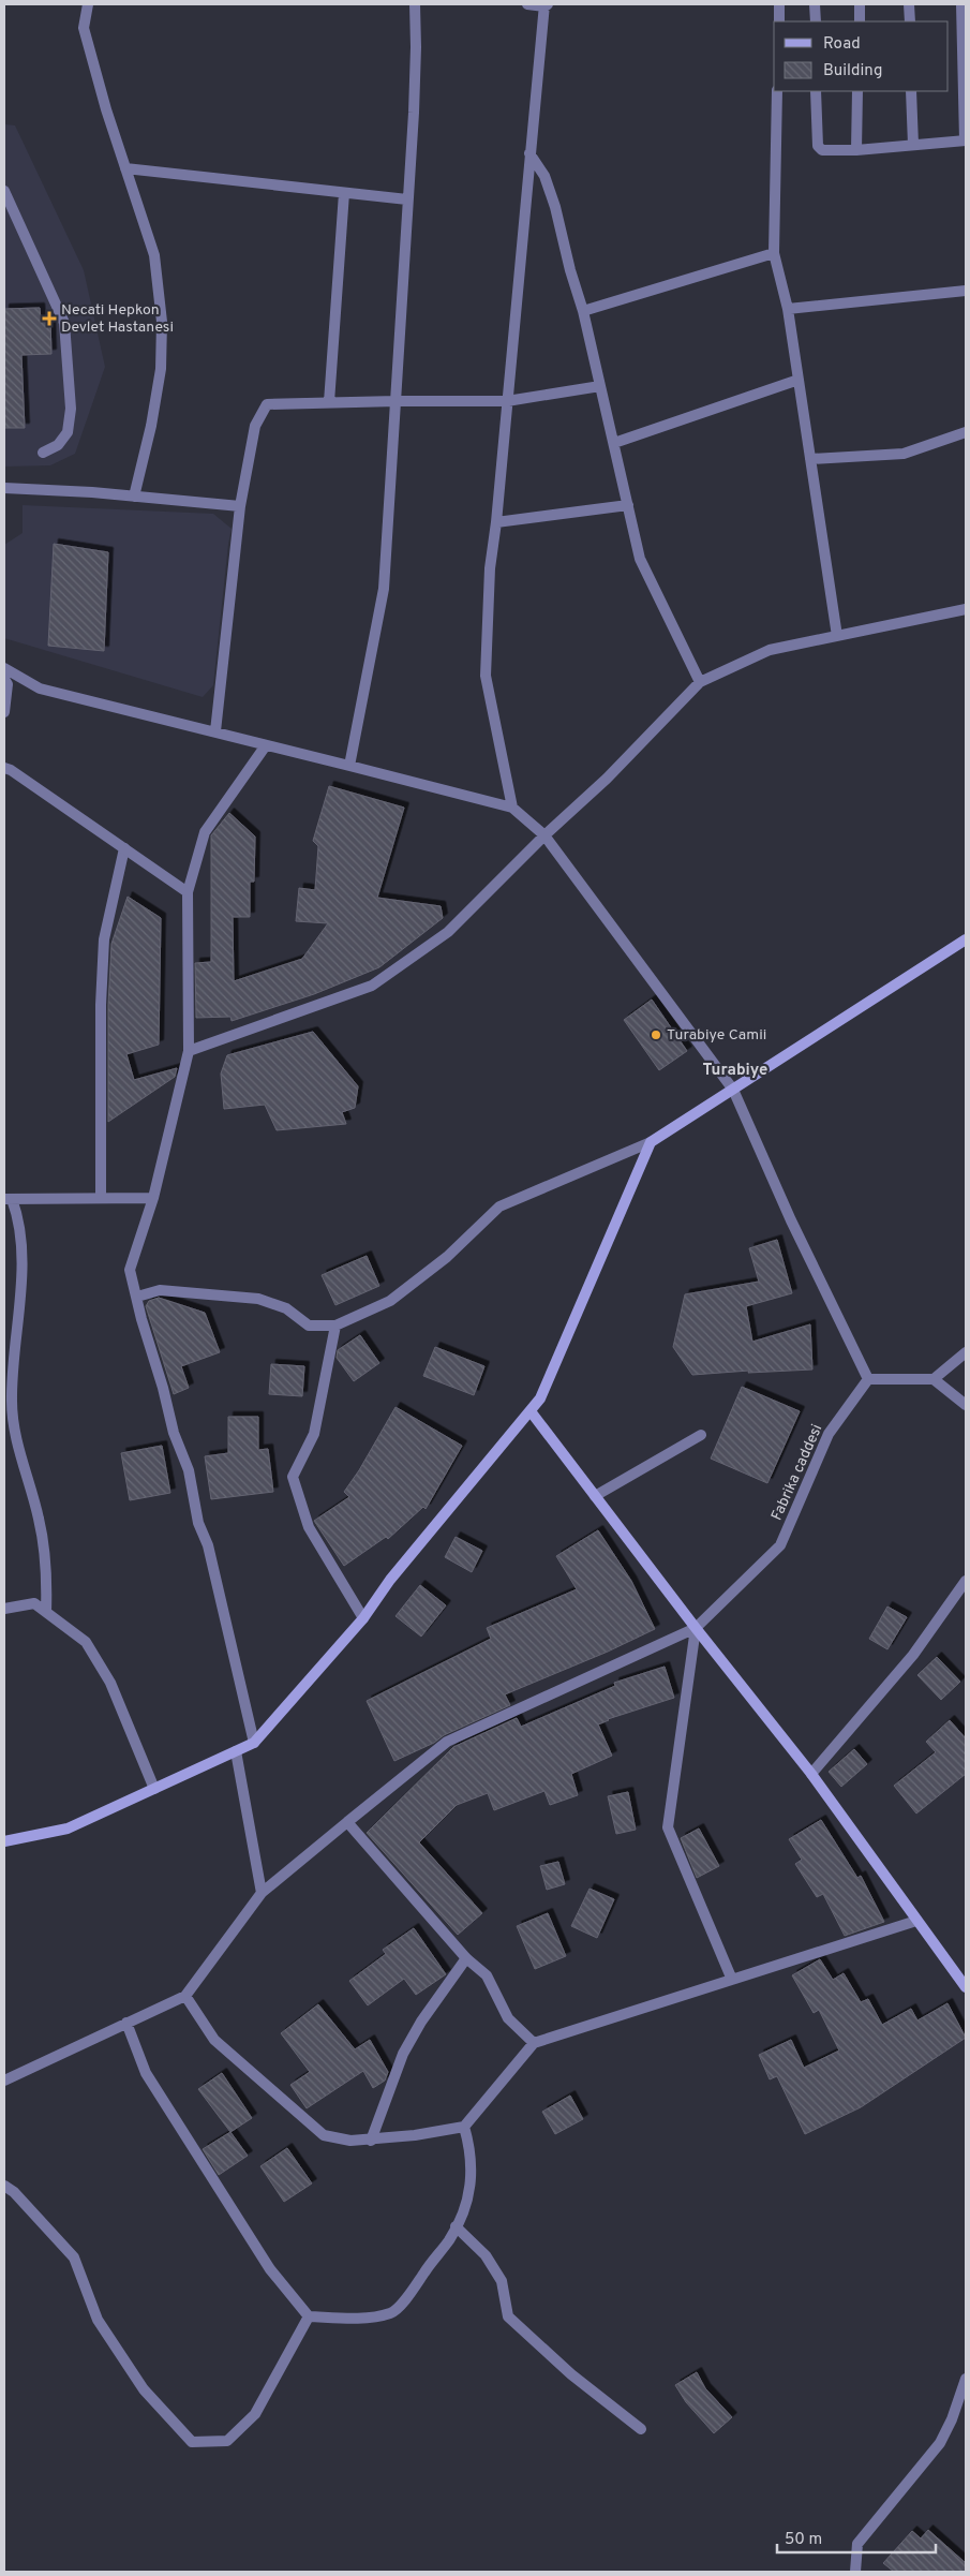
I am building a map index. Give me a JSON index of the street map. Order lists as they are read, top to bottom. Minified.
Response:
{"streets":{"street":["Fabrika caddesi"]},"districts":["Turabiye"],"places":{"health":["Necati Hepkon Devlet Hastanesi"],"other":["Turabiye Camii"]},"legend":["Road","Building"],"scale_bar":"50 m"}
